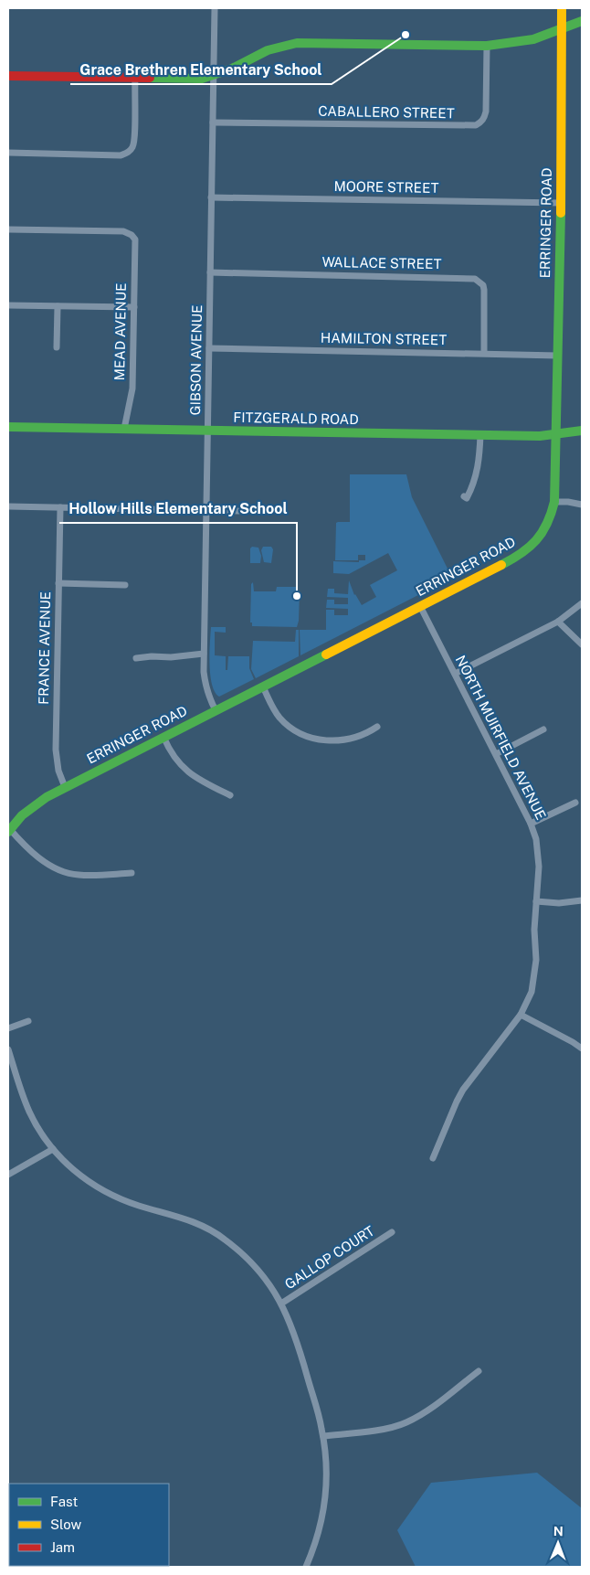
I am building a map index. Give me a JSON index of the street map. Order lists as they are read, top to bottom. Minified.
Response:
{"streets":{"street":["CABALLERO STREET","MOORE STREET","ERRINGER ROAD","WALLACE STREET","MEAD AVENUE","HAMILTON STREET","GIBSON AVENUE","FITZGERALD ROAD","FRANCE AVENUE","NORTH MUIRFIELD AVENUE","GALLOP COURT"]},"crossings":[["CABALLERO STREET","GIBSON AVENUE"],["MOORE STREET","ERRINGER ROAD"],["MOORE STREET","GIBSON AVENUE"],["ERRINGER ROAD","HAMILTON STREET"],["ERRINGER ROAD","GIBSON AVENUE"],["ERRINGER ROAD","FITZGERALD ROAD"],["ERRINGER ROAD","FRANCE AVENUE"],["ERRINGER ROAD","NORTH MUIRFIELD AVENUE"],["WALLACE STREET","HAMILTON STREET"],["WALLACE STREET","GIBSON AVENUE"],["MEAD AVENUE","FITZGERALD ROAD"],["HAMILTON STREET","GIBSON AVENUE"],["GIBSON AVENUE","FITZGERALD ROAD"]],"places":["Grace Brethren Elementary School","Hollow Hills Elementary School"],"legend":["Fast","Slow","Jam"],"north":"top"}
